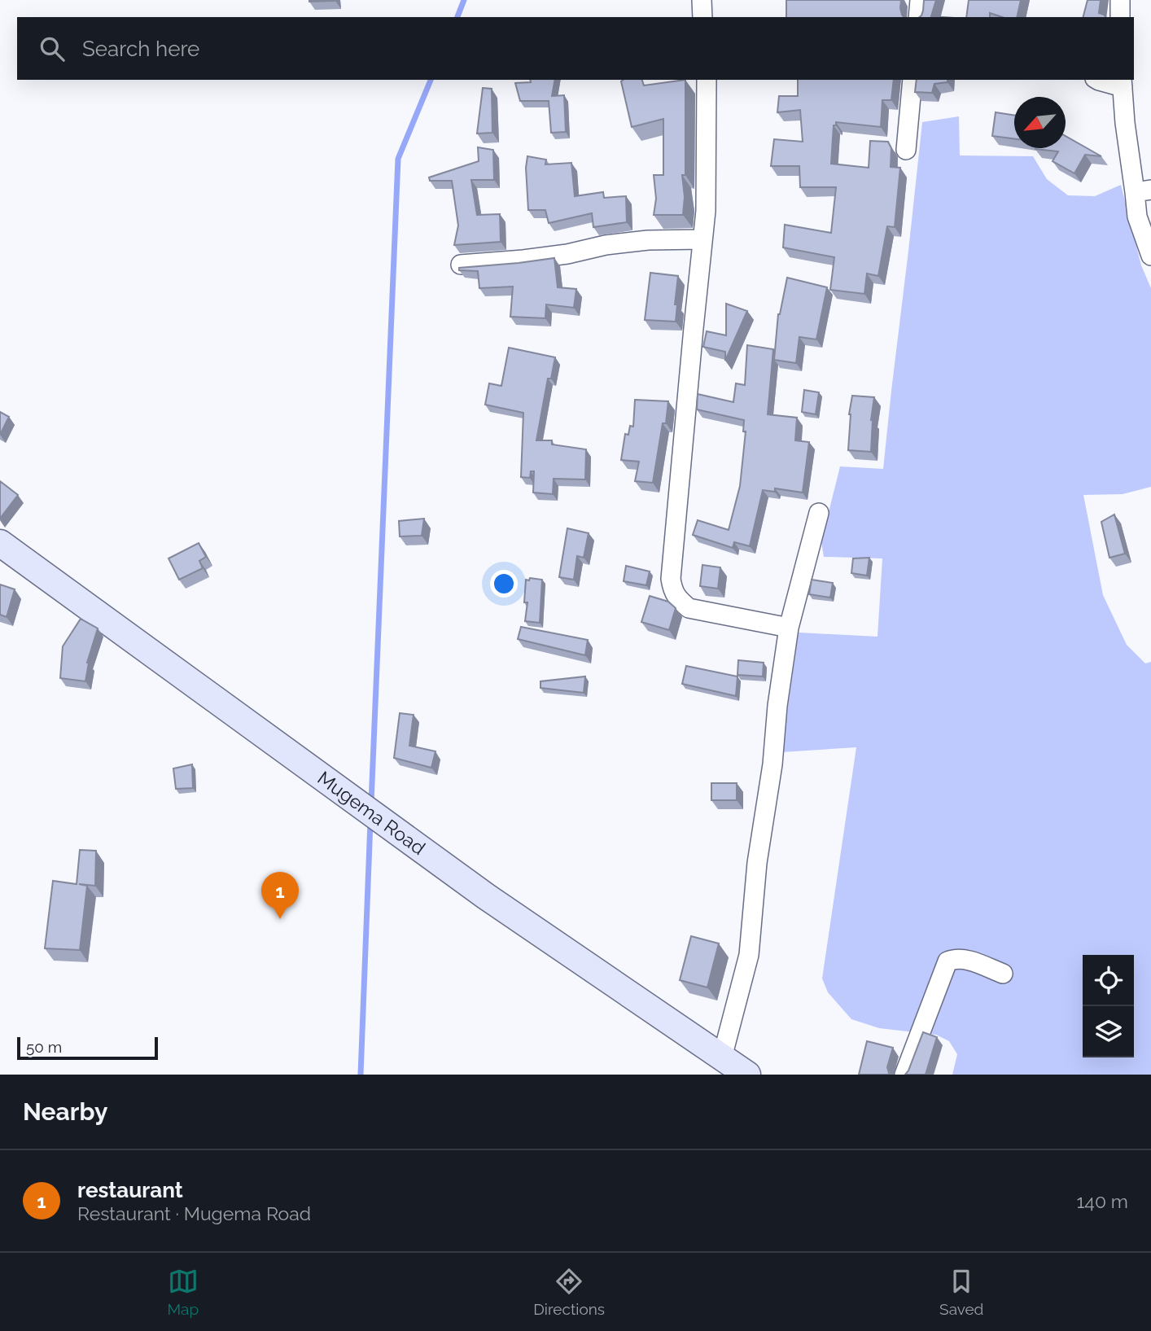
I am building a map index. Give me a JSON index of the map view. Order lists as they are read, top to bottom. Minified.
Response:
{"streets":{"street":["Mugema Road"]},"scale_bar":"50 m","north":"bottom left","page":{"search":"Search here","pins":"1","scale":"50 m","heading":"Nearby","list":[{"mark":"1","name":"restaurant","note":"Restaurant · Mugema Road","value":"140 m"}],"nav":["Map","Directions","Saved"]}}
